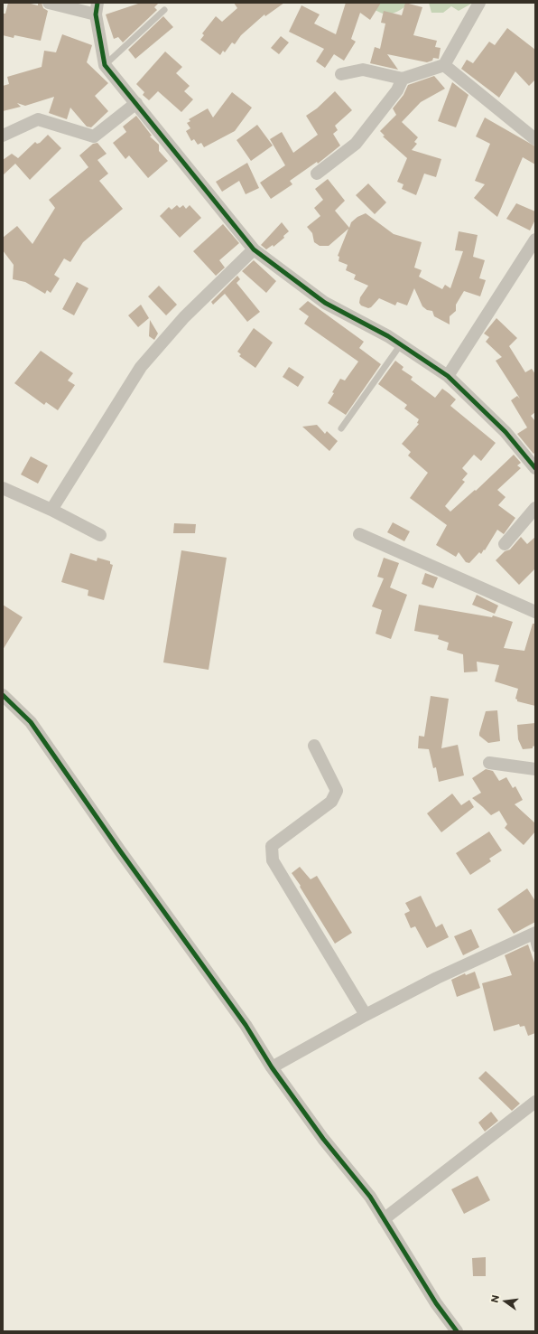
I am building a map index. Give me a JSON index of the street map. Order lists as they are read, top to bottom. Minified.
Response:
{"north":"left"}
